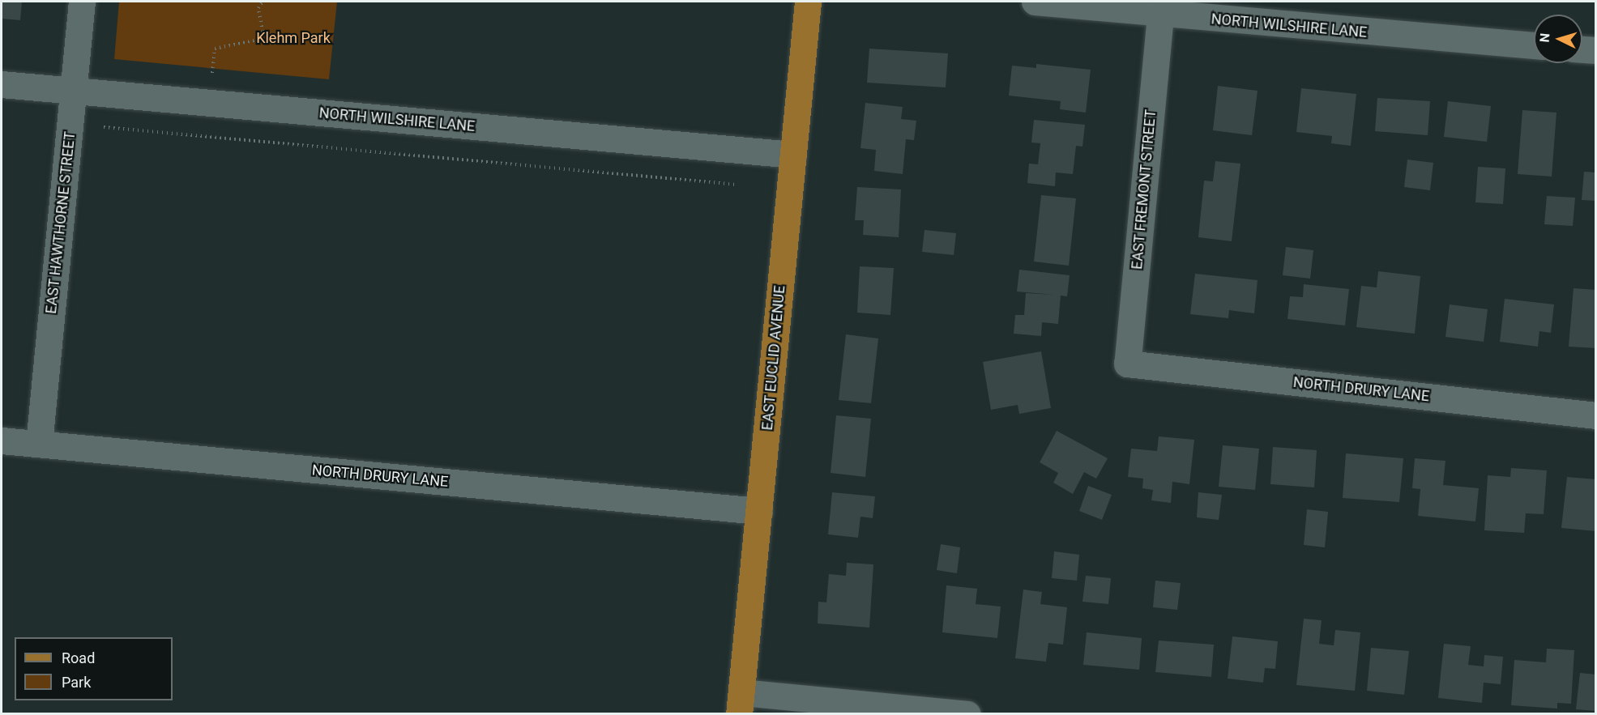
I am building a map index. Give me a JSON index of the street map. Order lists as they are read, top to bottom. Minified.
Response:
{"streets":{"main road":["EAST EUCLID AVENUE"],"street":["NORTH WILSHIRE LANE","EAST FREMONT STREET","EAST HAWTHORNE STREET","NORTH DRURY LANE"]},"crossings":[["NORTH WILSHIRE LANE","EAST FREMONT STREET"],["NORTH WILSHIRE LANE","EAST HAWTHORNE STREET"],["NORTH WILSHIRE LANE","EAST EUCLID AVENUE"],["EAST FREMONT STREET","NORTH DRURY LANE"],["EAST HAWTHORNE STREET","NORTH DRURY LANE"],["EAST EUCLID AVENUE","NORTH DRURY LANE"]],"parks":["Klehm Park"],"legend":["Road","Park"],"north":"left"}
